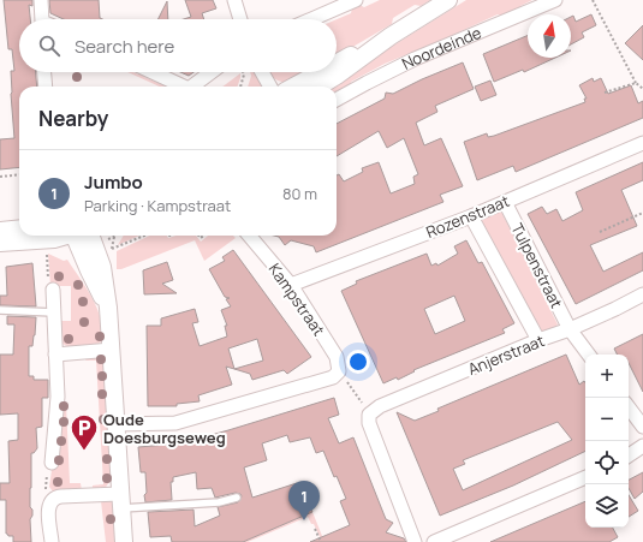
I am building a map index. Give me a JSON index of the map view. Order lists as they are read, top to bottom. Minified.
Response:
{"streets":{"street":["Noordeinde","Rozenstraat","Tulpenstraat","Kampstraat","Anjerstraat"]},"crossings":[["Rozenstraat","Tulpenstraat"],["Rozenstraat","Kampstraat"],["Tulpenstraat","Anjerstraat"]],"places":{"parking":["Oude Doesburgseweg"]},"north":"top","page":{"search":"Search here","heading":"Nearby","list":[{"mark":"1","name":"Jumbo","note":"Parking · Kampstraat","value":"80 m"}],"map_buttons":["+","−"],"pins":"1"}}
